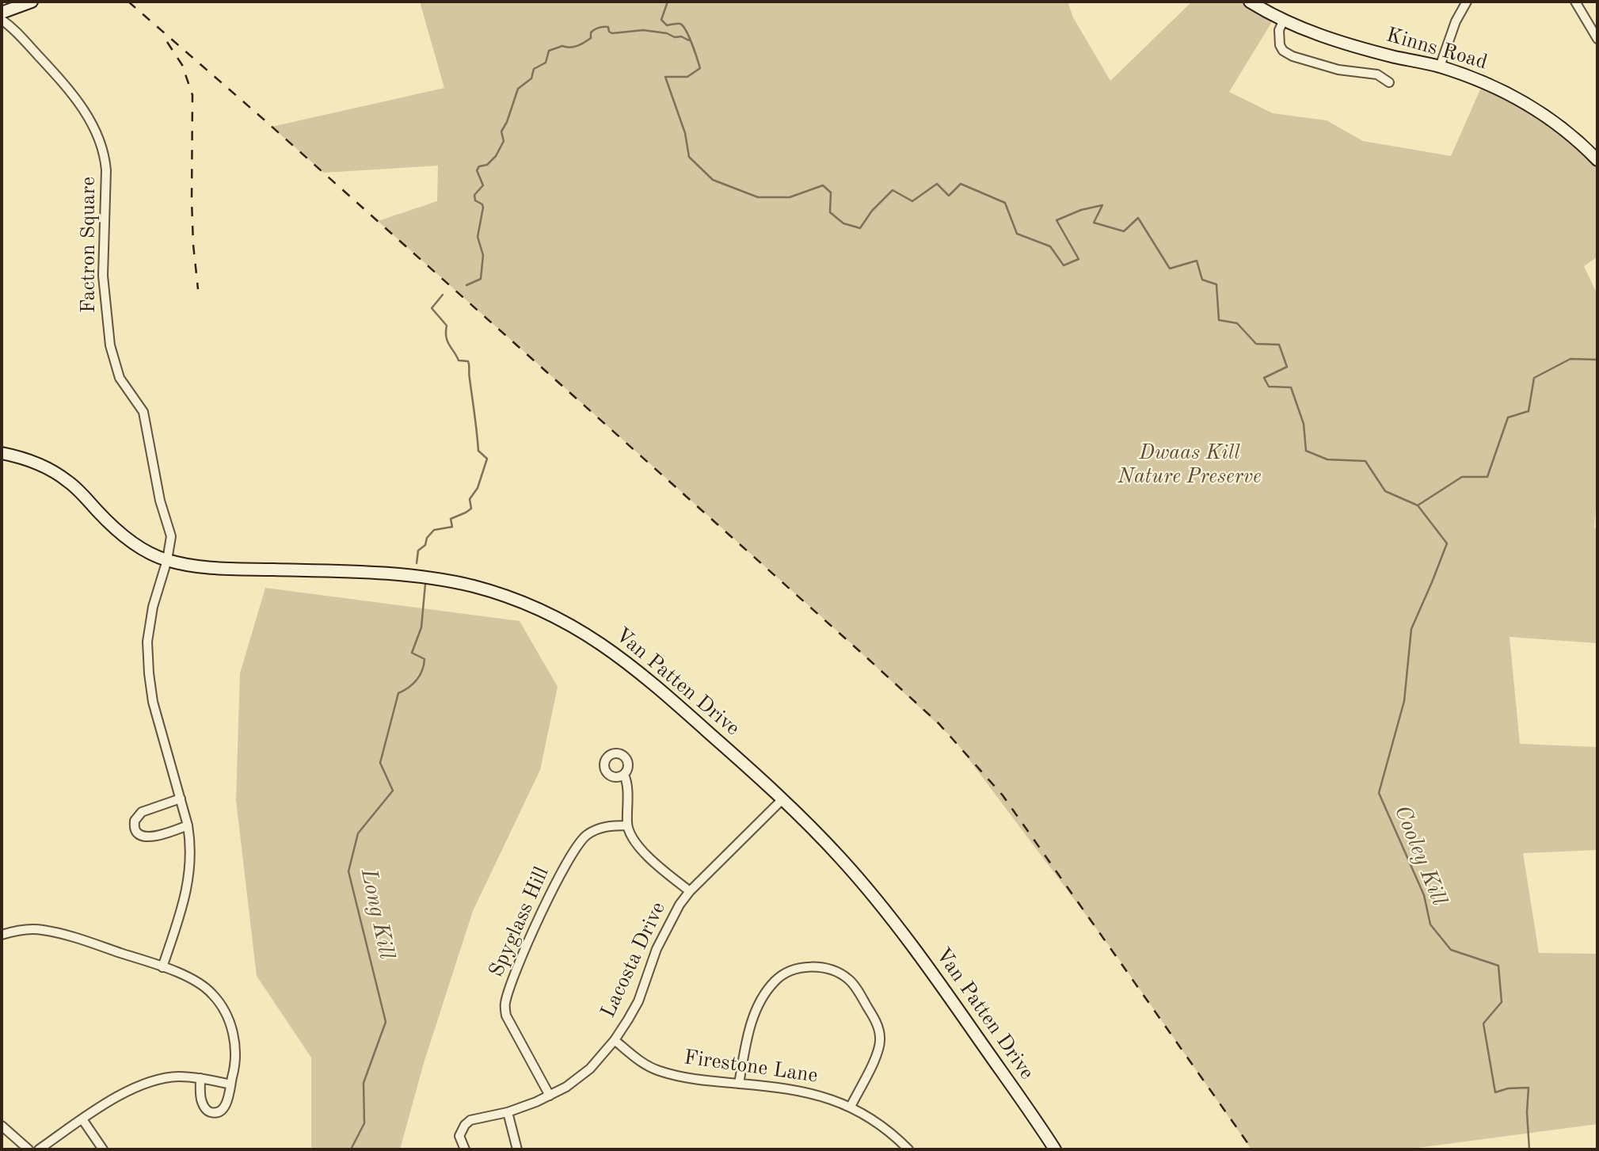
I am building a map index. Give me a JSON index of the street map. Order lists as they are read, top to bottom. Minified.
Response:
{"streets":{"street":["Kinns Road","Factron Square","Van Patten Drive","Spyglass Hill","Lacosta Drive","Firestone Lane"]},"crossings":[["Factron Square","Van Patten Drive"],["Van Patten Drive","Lacosta Drive"],["Spyglass Hill","Lacosta Drive"],["Lacosta Drive","Firestone Lane"]],"water":["Cooley Kill","Long Kill"],"parks":["Dwaas Kill Nature Preserve"]}
